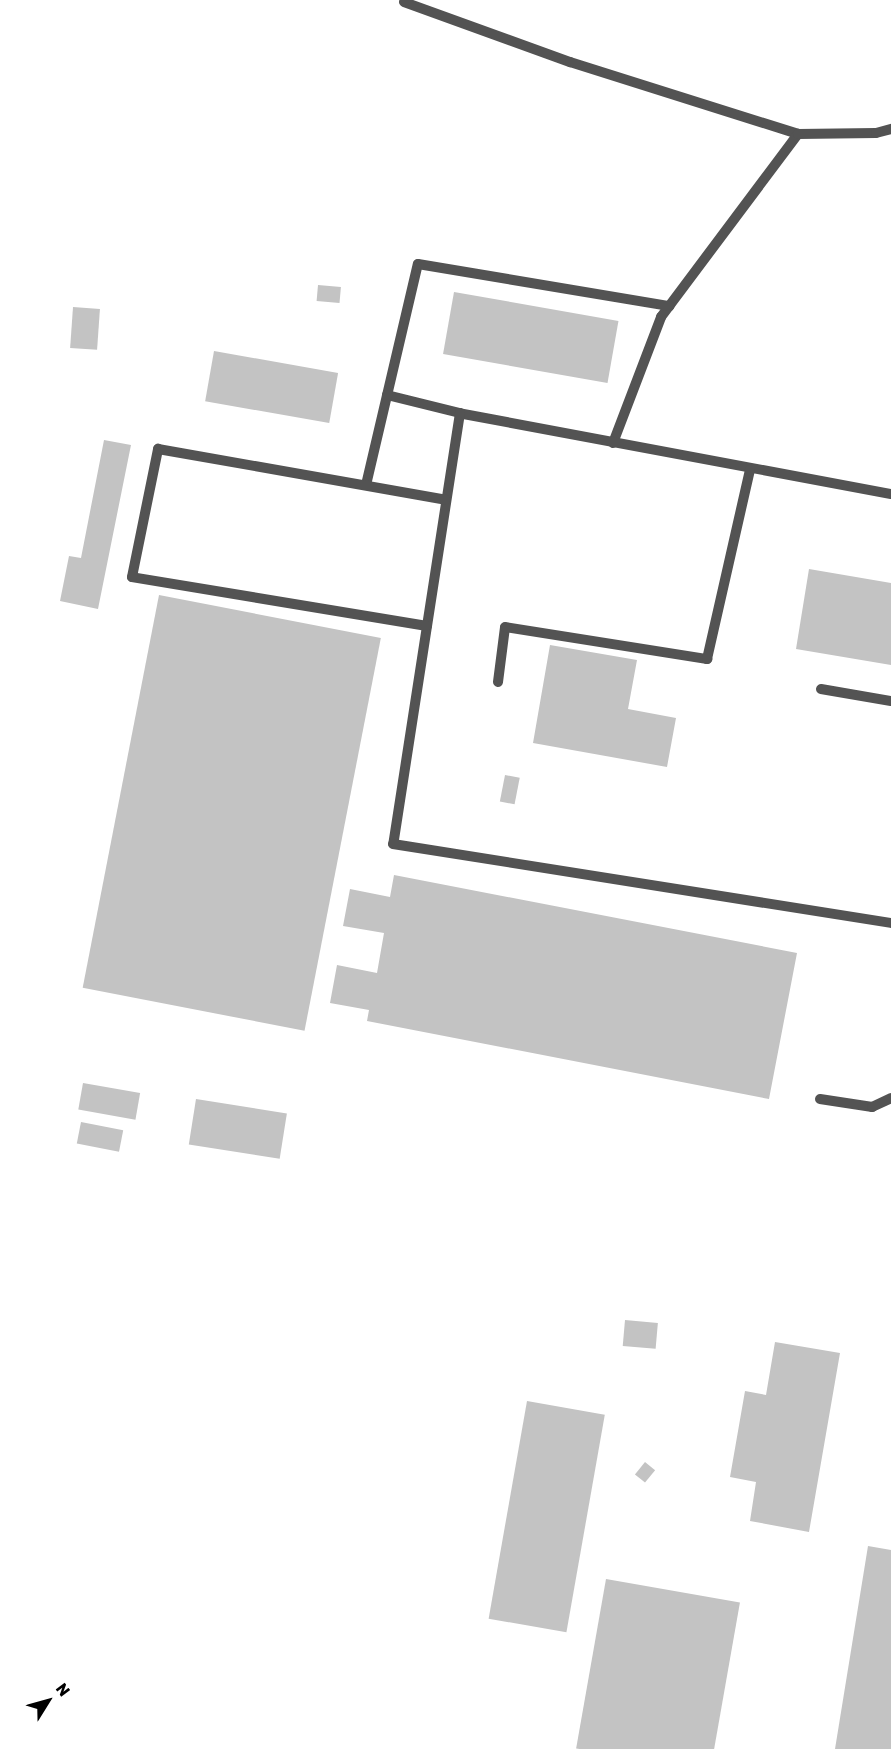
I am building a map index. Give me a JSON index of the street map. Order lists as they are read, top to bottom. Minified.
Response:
{"north":"top right"}
